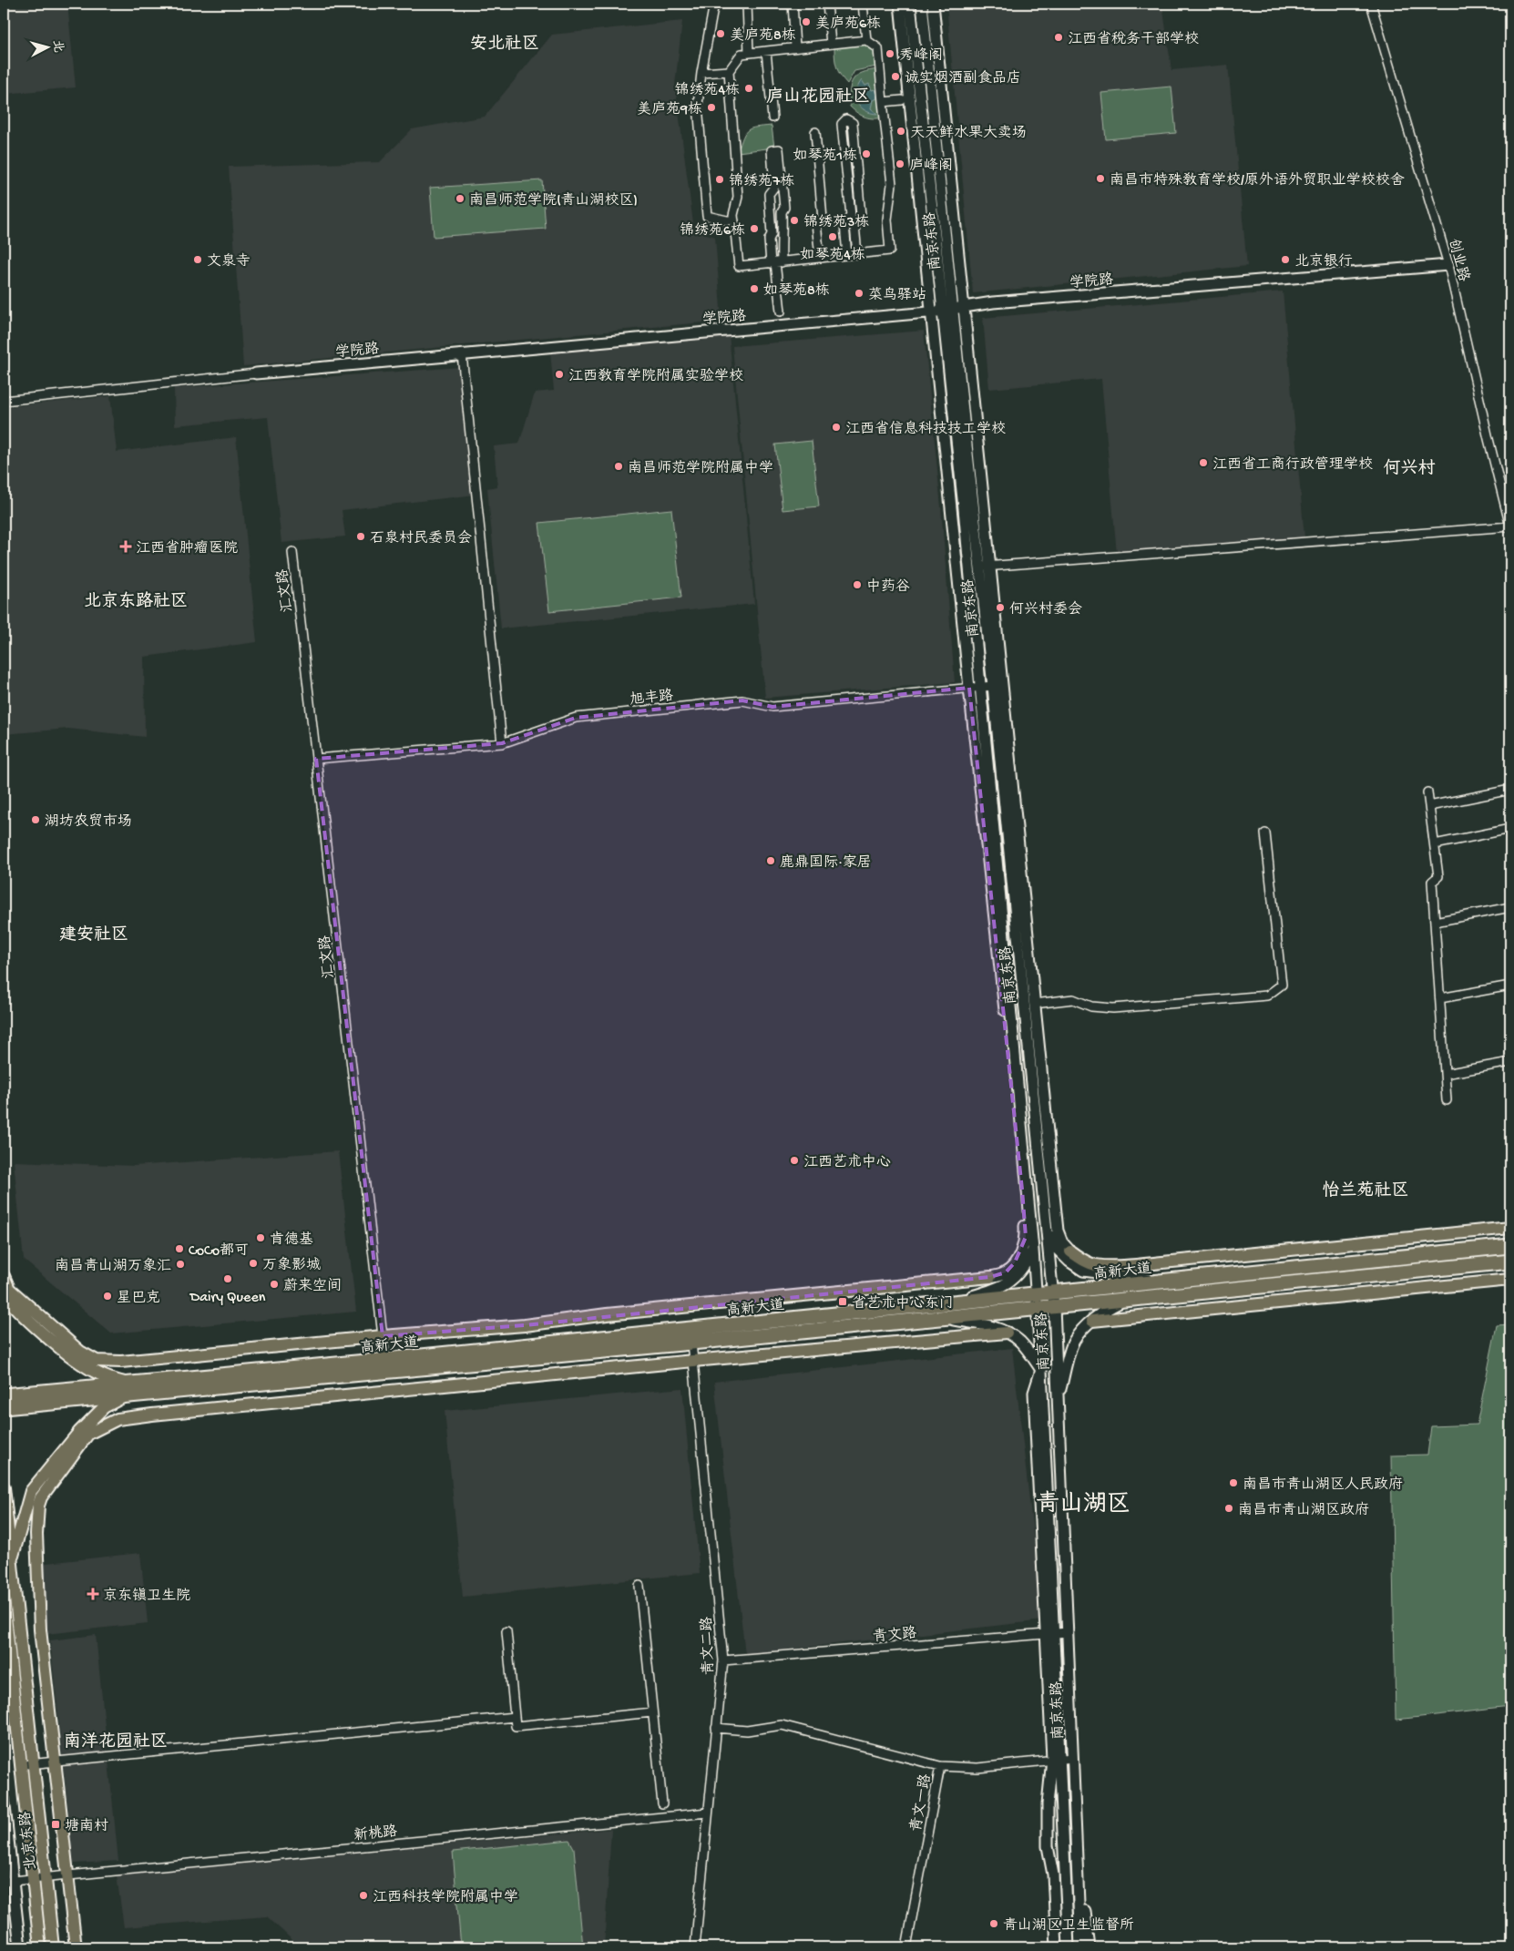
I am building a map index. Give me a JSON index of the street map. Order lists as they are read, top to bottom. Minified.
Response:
{"streets":{"highway":["高新大道"],"main road":["南京东路","学院路","北京东路"],"street":["创业路","汇文路","旭丰路","青文路","青文二路","青文一路","新桃路"]},"crossings":[["南京东路","学院路"],["南京东路","旭丰路"],["南京东路","高新大道"],["南京东路","青文路"],["南京东路","青文一路"],["创业路","学院路"],["汇文路","旭丰路"],["汇文路","高新大道"],["高新大道","青文二路"],["青文路","青文二路"],["青文二路","新桃路"],["新桃路","北京东路"]],"districts":["安北社区","庐山花园社区","何兴村","北京东路社区","建安社区","怡兰苑社区","青山湖区","南洋花园社区"],"places":{"other":["美庐苑6栋","美庐苑8栋","江西省税务干部学校","秀峰阁","诚实烟酒副食品店","锦绣苑4栋","美庐苑9栋","天天鲜水果大卖场","如琴苑1栋","庐峰阁","南昌市特殊教育学校/原外语外贸职业学校校舍","锦绣苑7栋","南昌师范学院(青山湖校区)","锦绣苑3栋","锦绣苑6栋","如琴苑4栋","文泉寺","北京银行","如琴苑8栋","菜鸟驿站","江西教育学院附属实验学校","江西省信息科技技工学校","江西省工商行政管理学校","南昌师范学院附属中学","石泉村民委员会","中药谷","何兴村委会","湖坊农贸市场","鹿鼎国际·家居","江西艺术中心","肯德基","CoCo都可","万象影城","南昌青山湖万象汇","Dairy Queen","蔚来空间","星巴克","南昌市青山湖区人民政府","南昌市青山湖区政府","江西科技学院附属中学","青山湖区卫生监督所"],"health":["江西省肿瘤医院","京东镇卫生院"],"transit":["省艺术中心东门","塘南村"]},"north":"right"}
